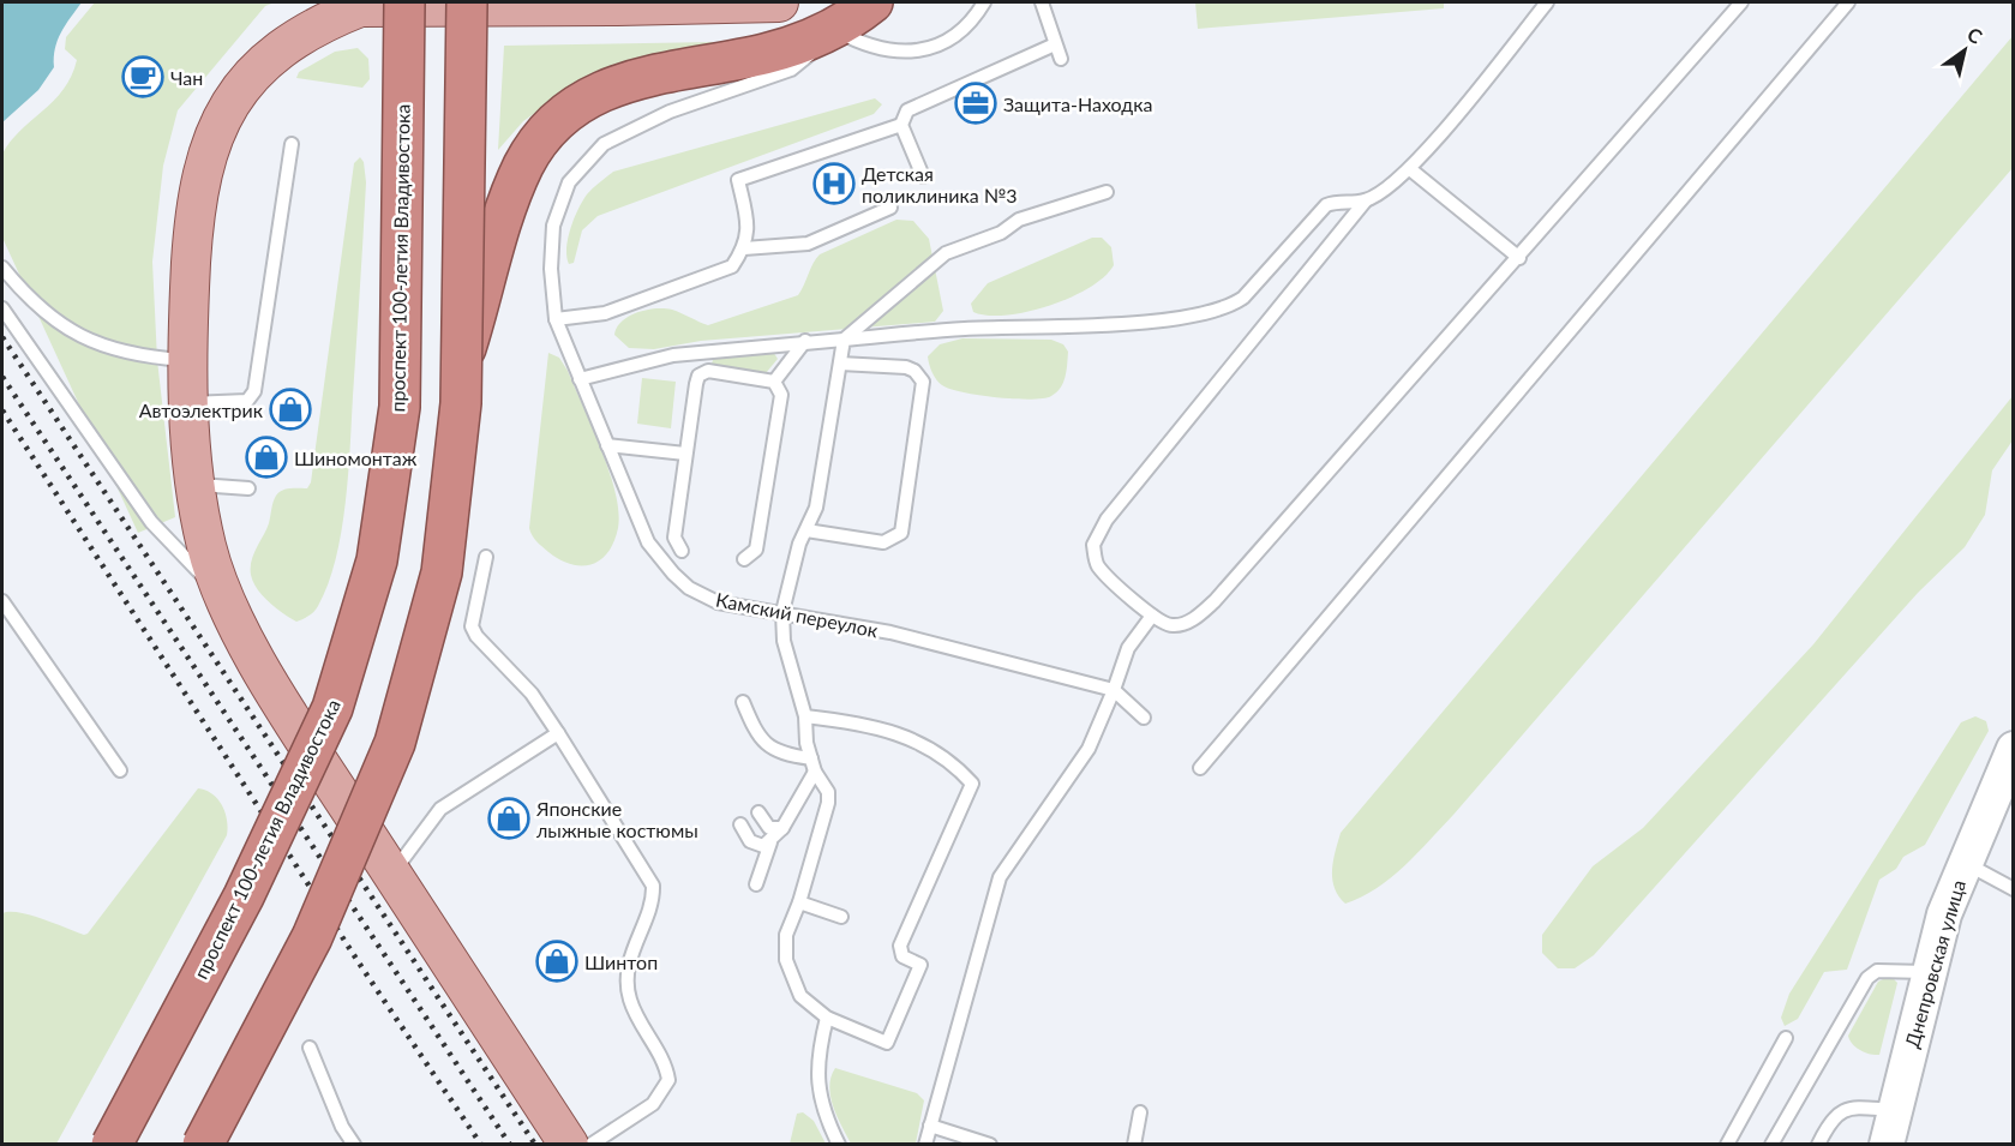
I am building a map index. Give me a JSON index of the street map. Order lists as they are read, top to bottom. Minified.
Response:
{"streets":{"highway":["проспект 100-летия Владивостока"],"main road":["Днепровская улица"],"lane":["Камский переулок"]},"places":{"cafe":["Чан"],"office":["Защита-Находка"],"hospital":["Детская поликлиника №3"],"shop":["Автоэлектрик","Шиномонтаж","Японские лыжные костюмы","Шинтоп"]},"north":"top right"}
